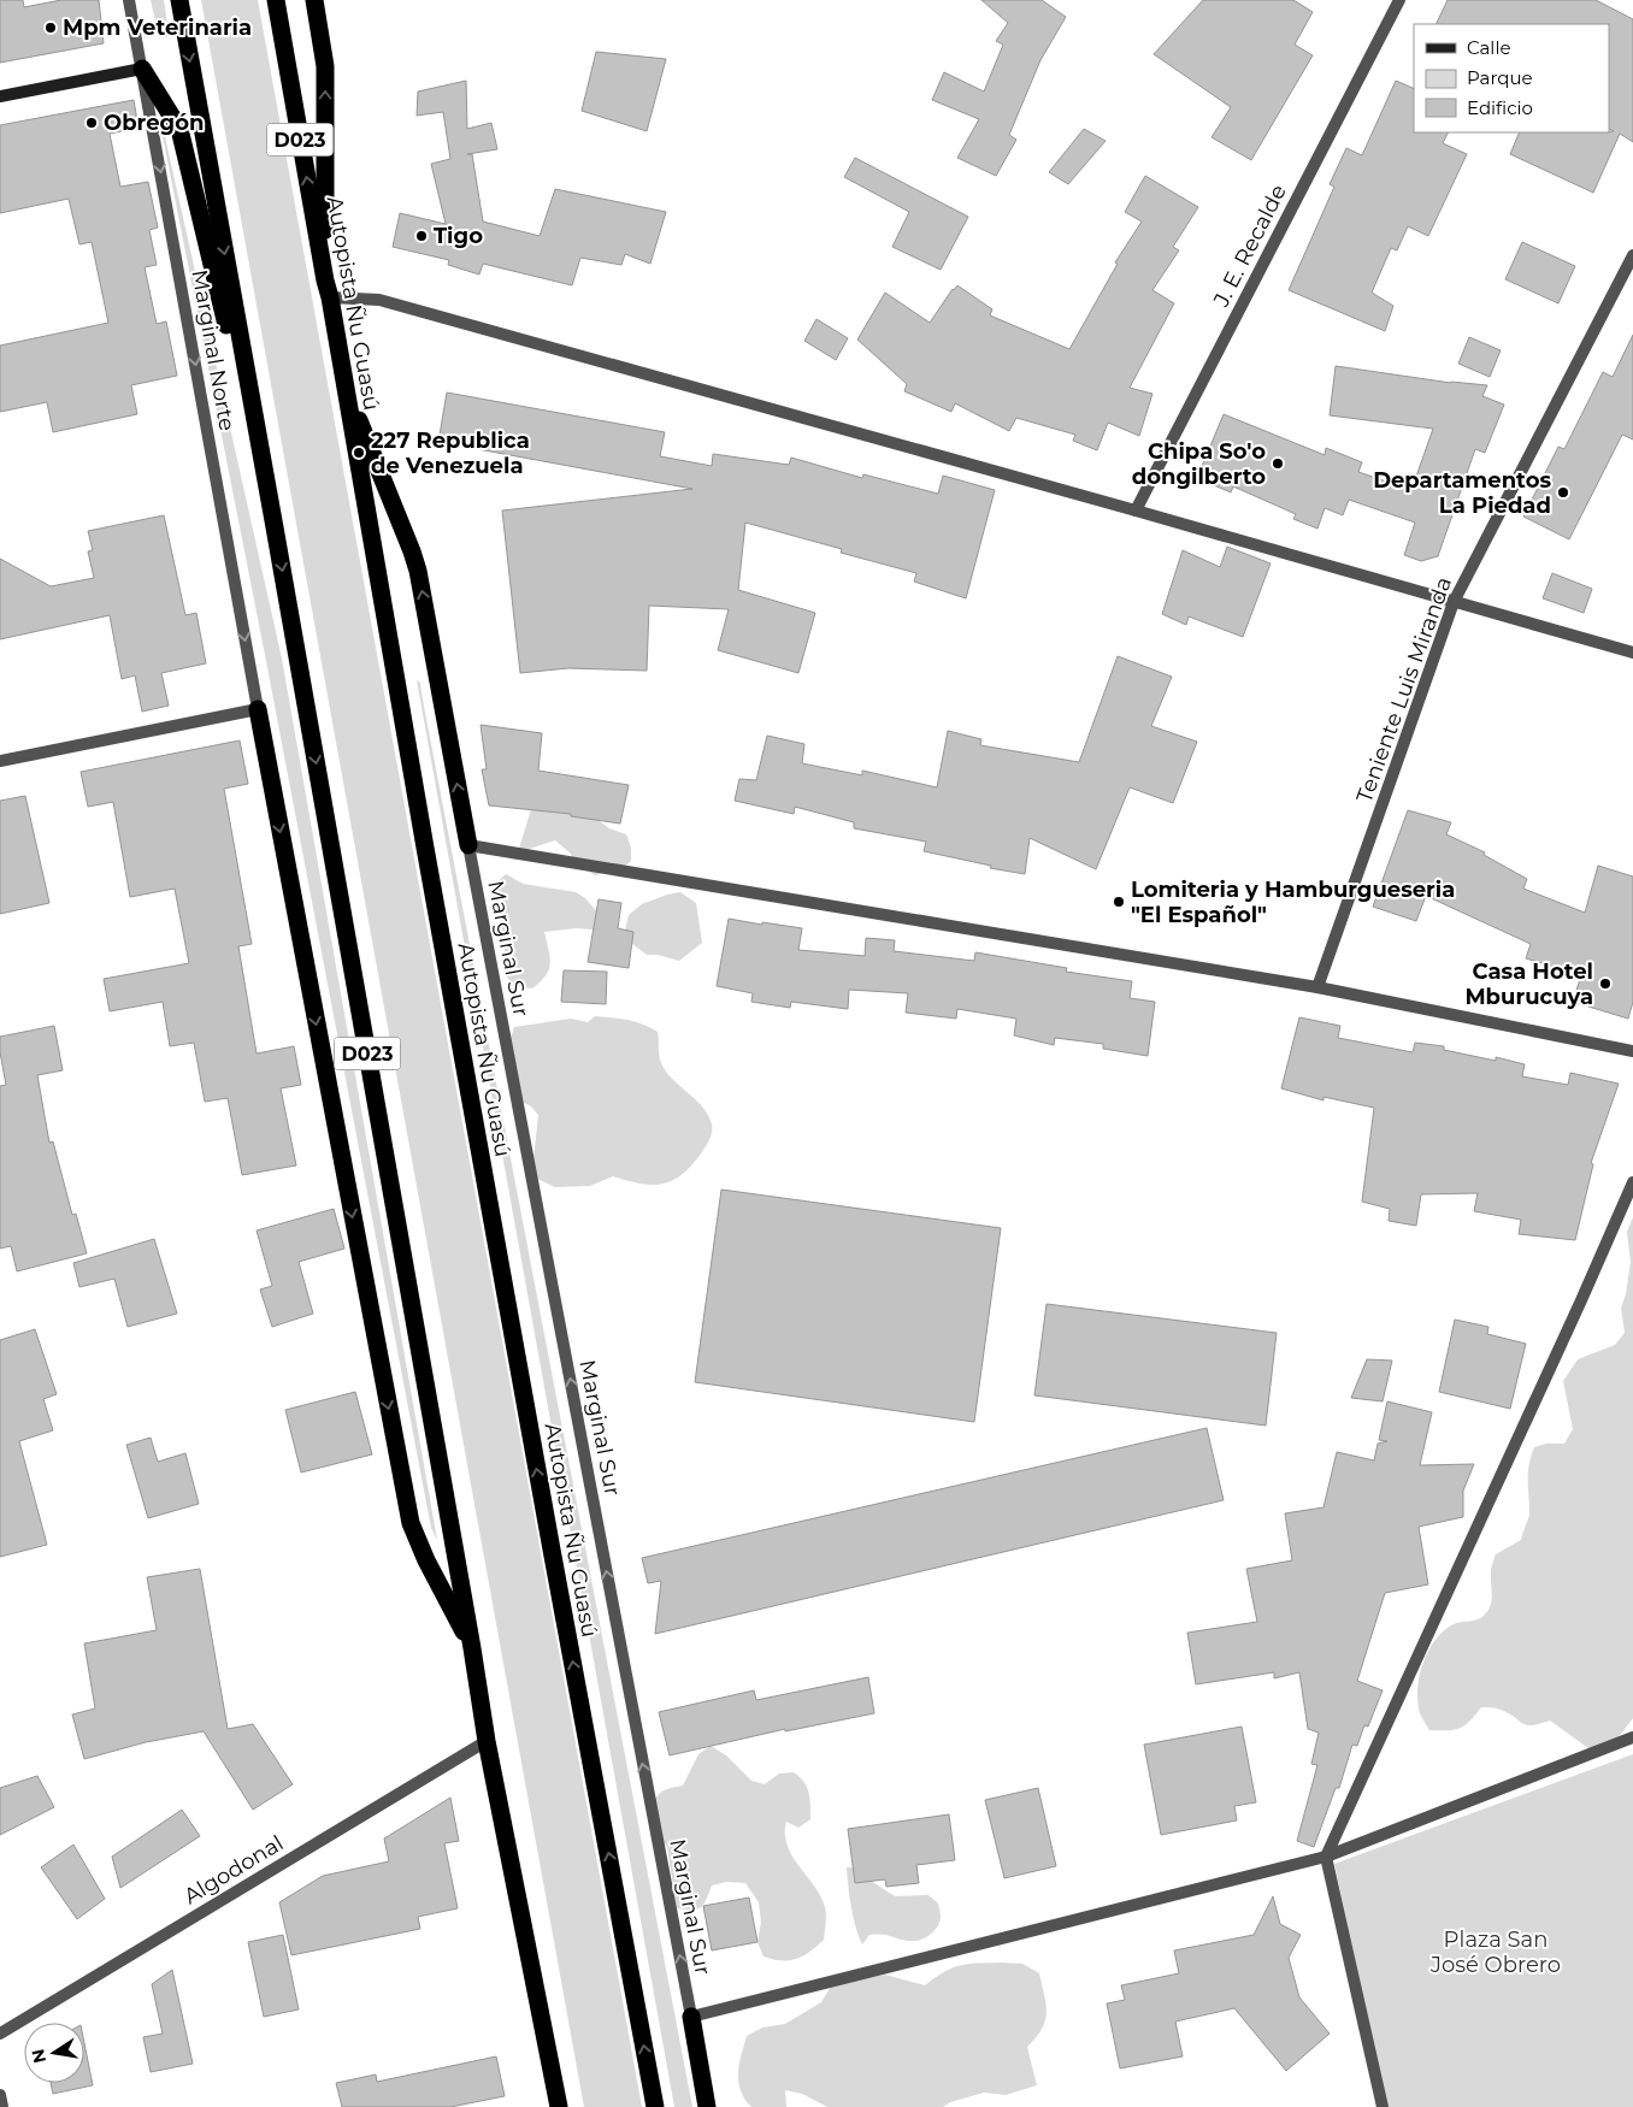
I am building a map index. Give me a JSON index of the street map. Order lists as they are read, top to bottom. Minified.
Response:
{"streets":{"highway":["D023","Autopista Ñu Guasú"],"street":["J. E. Recalde","Marginal Norte","Teniente Luis Miranda","Marginal Sur","Algodonal"]},"crossings":[["D023","Algodonal"]],"one_way":["Marginal Norte","Marginal Sur"],"parks":["Plaza San José Obrero"],"places":["Mpm Veterinaria","Obregón","Tigo","227 Republica de Venezuela","Chipa So'o dongilberto","Departamentos La Piedad","Lomiteria y Hamburgueseria \"El Español\"","Casa Hotel Mburucuya"],"legend":["Calle","Parque","Edificio"],"north":"left"}
